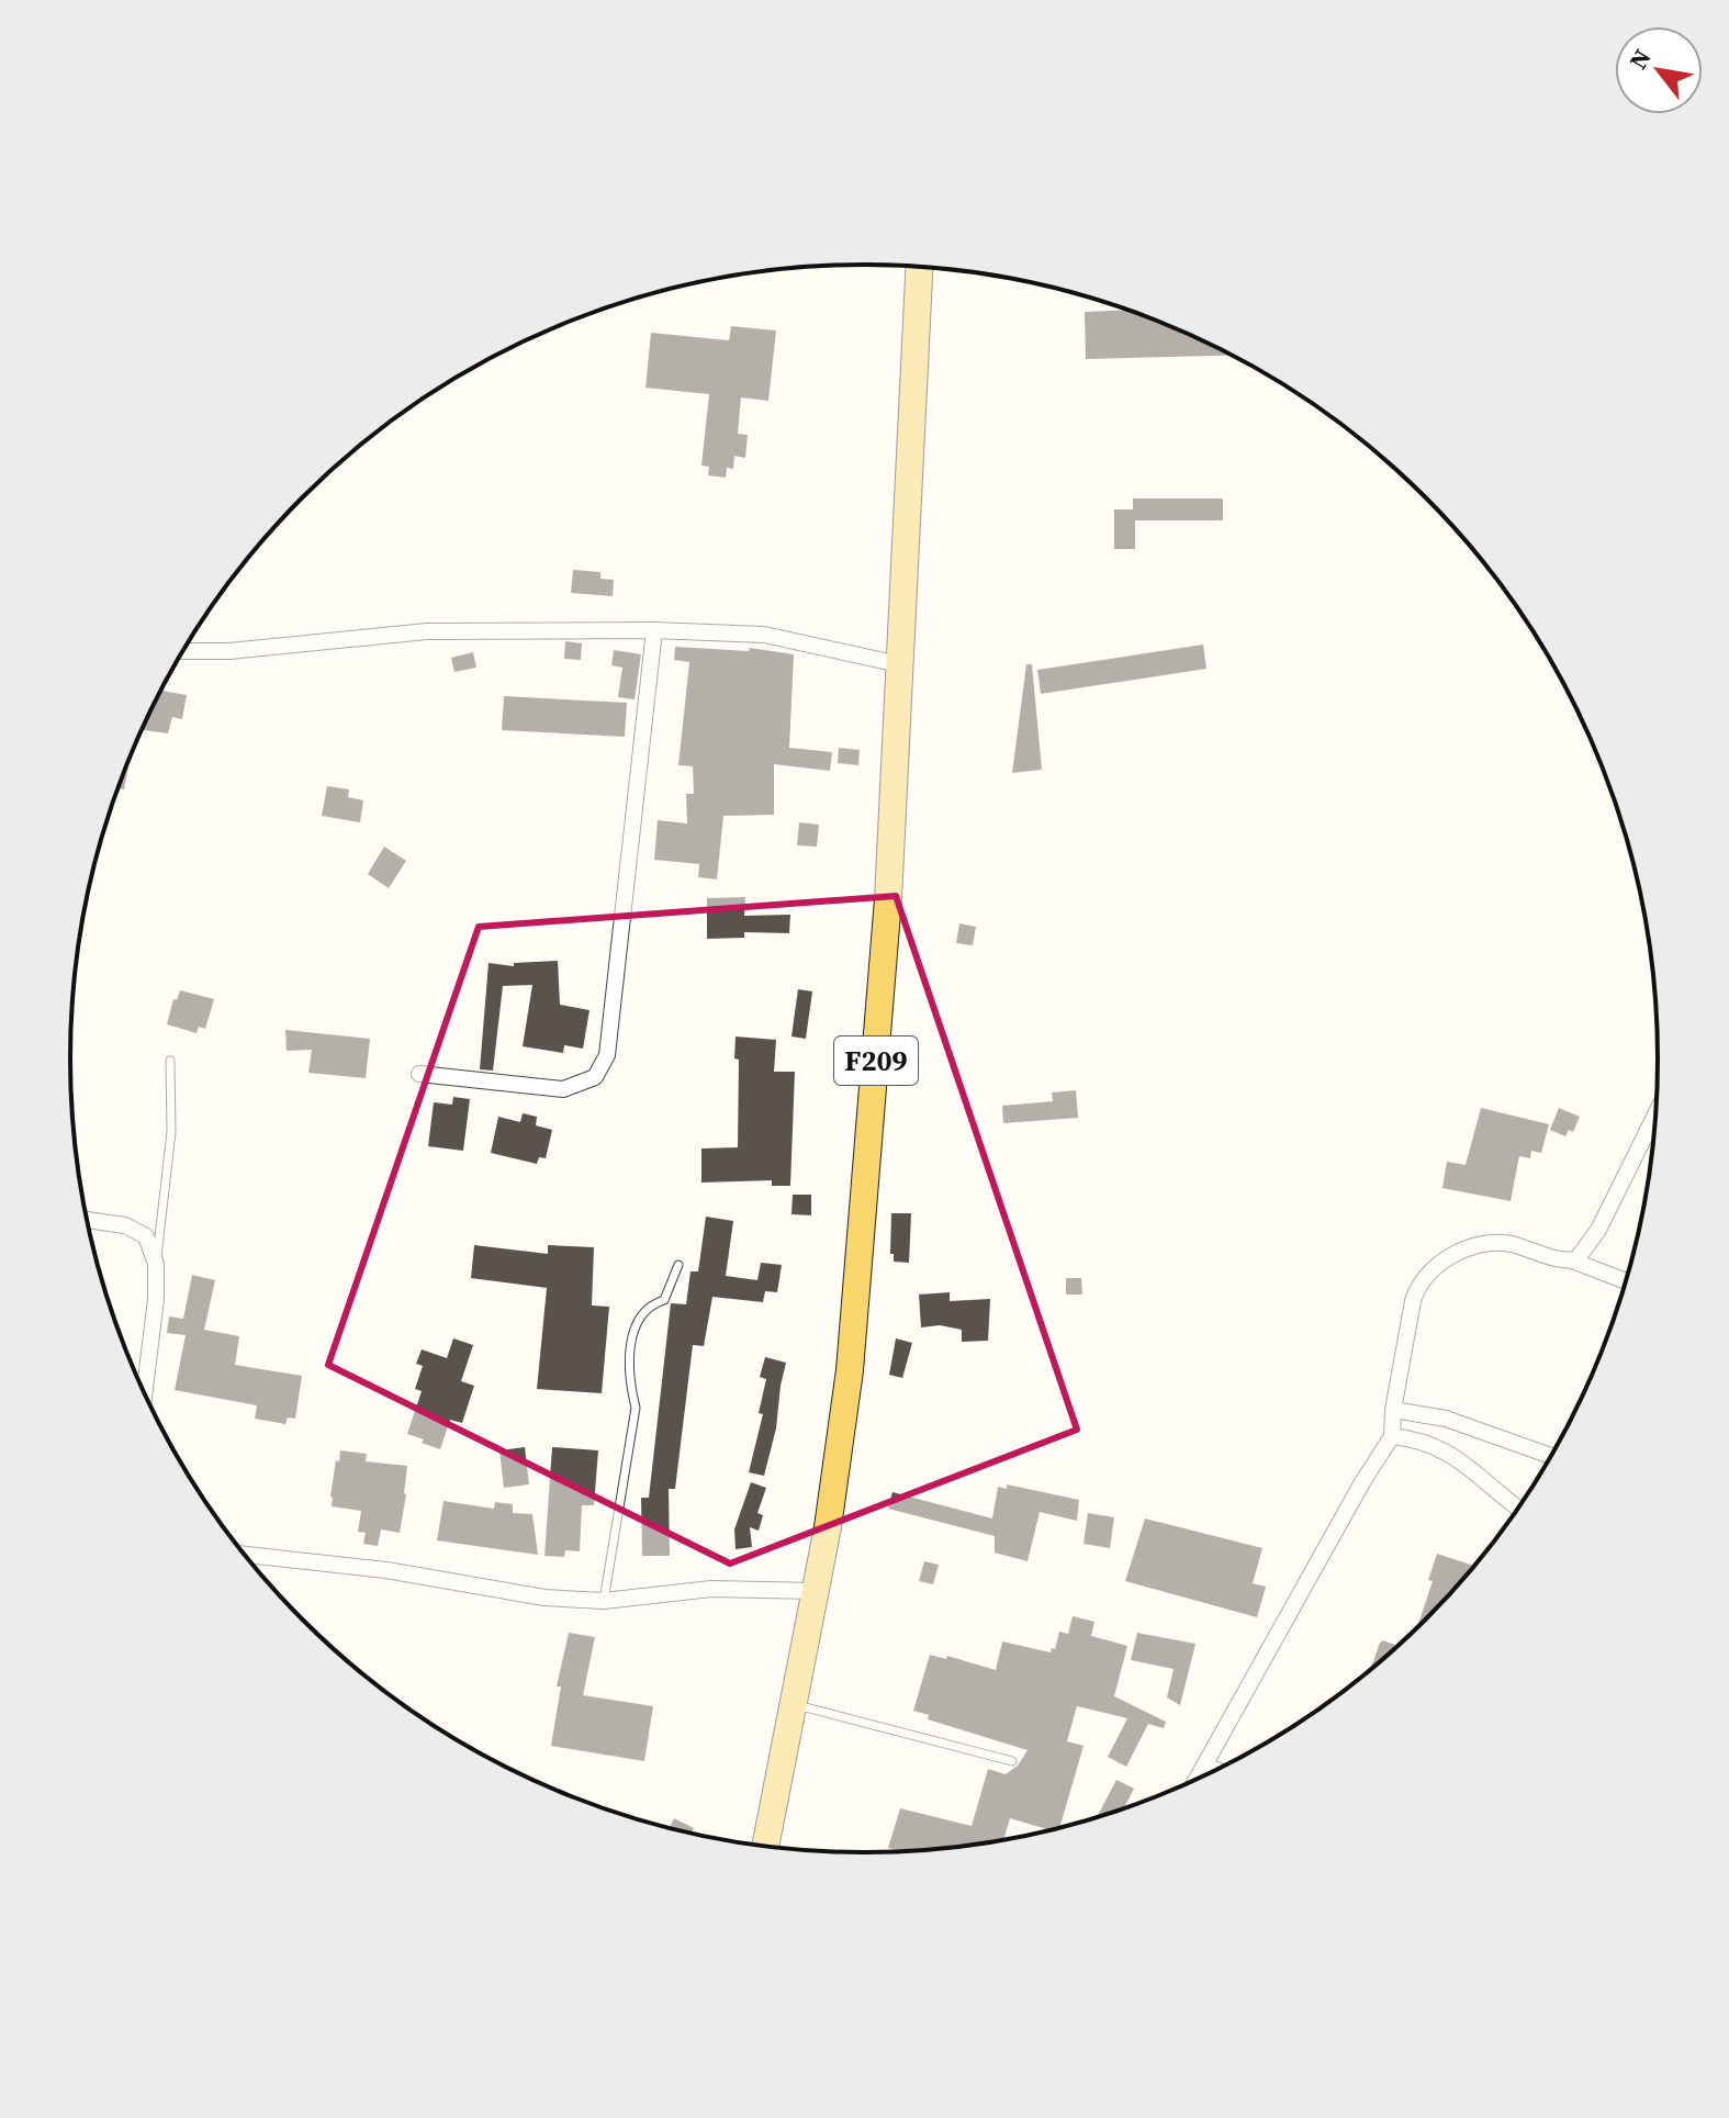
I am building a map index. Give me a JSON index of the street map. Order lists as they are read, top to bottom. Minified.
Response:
{"streets":{"main road":["F209"]},"north":"top left"}
